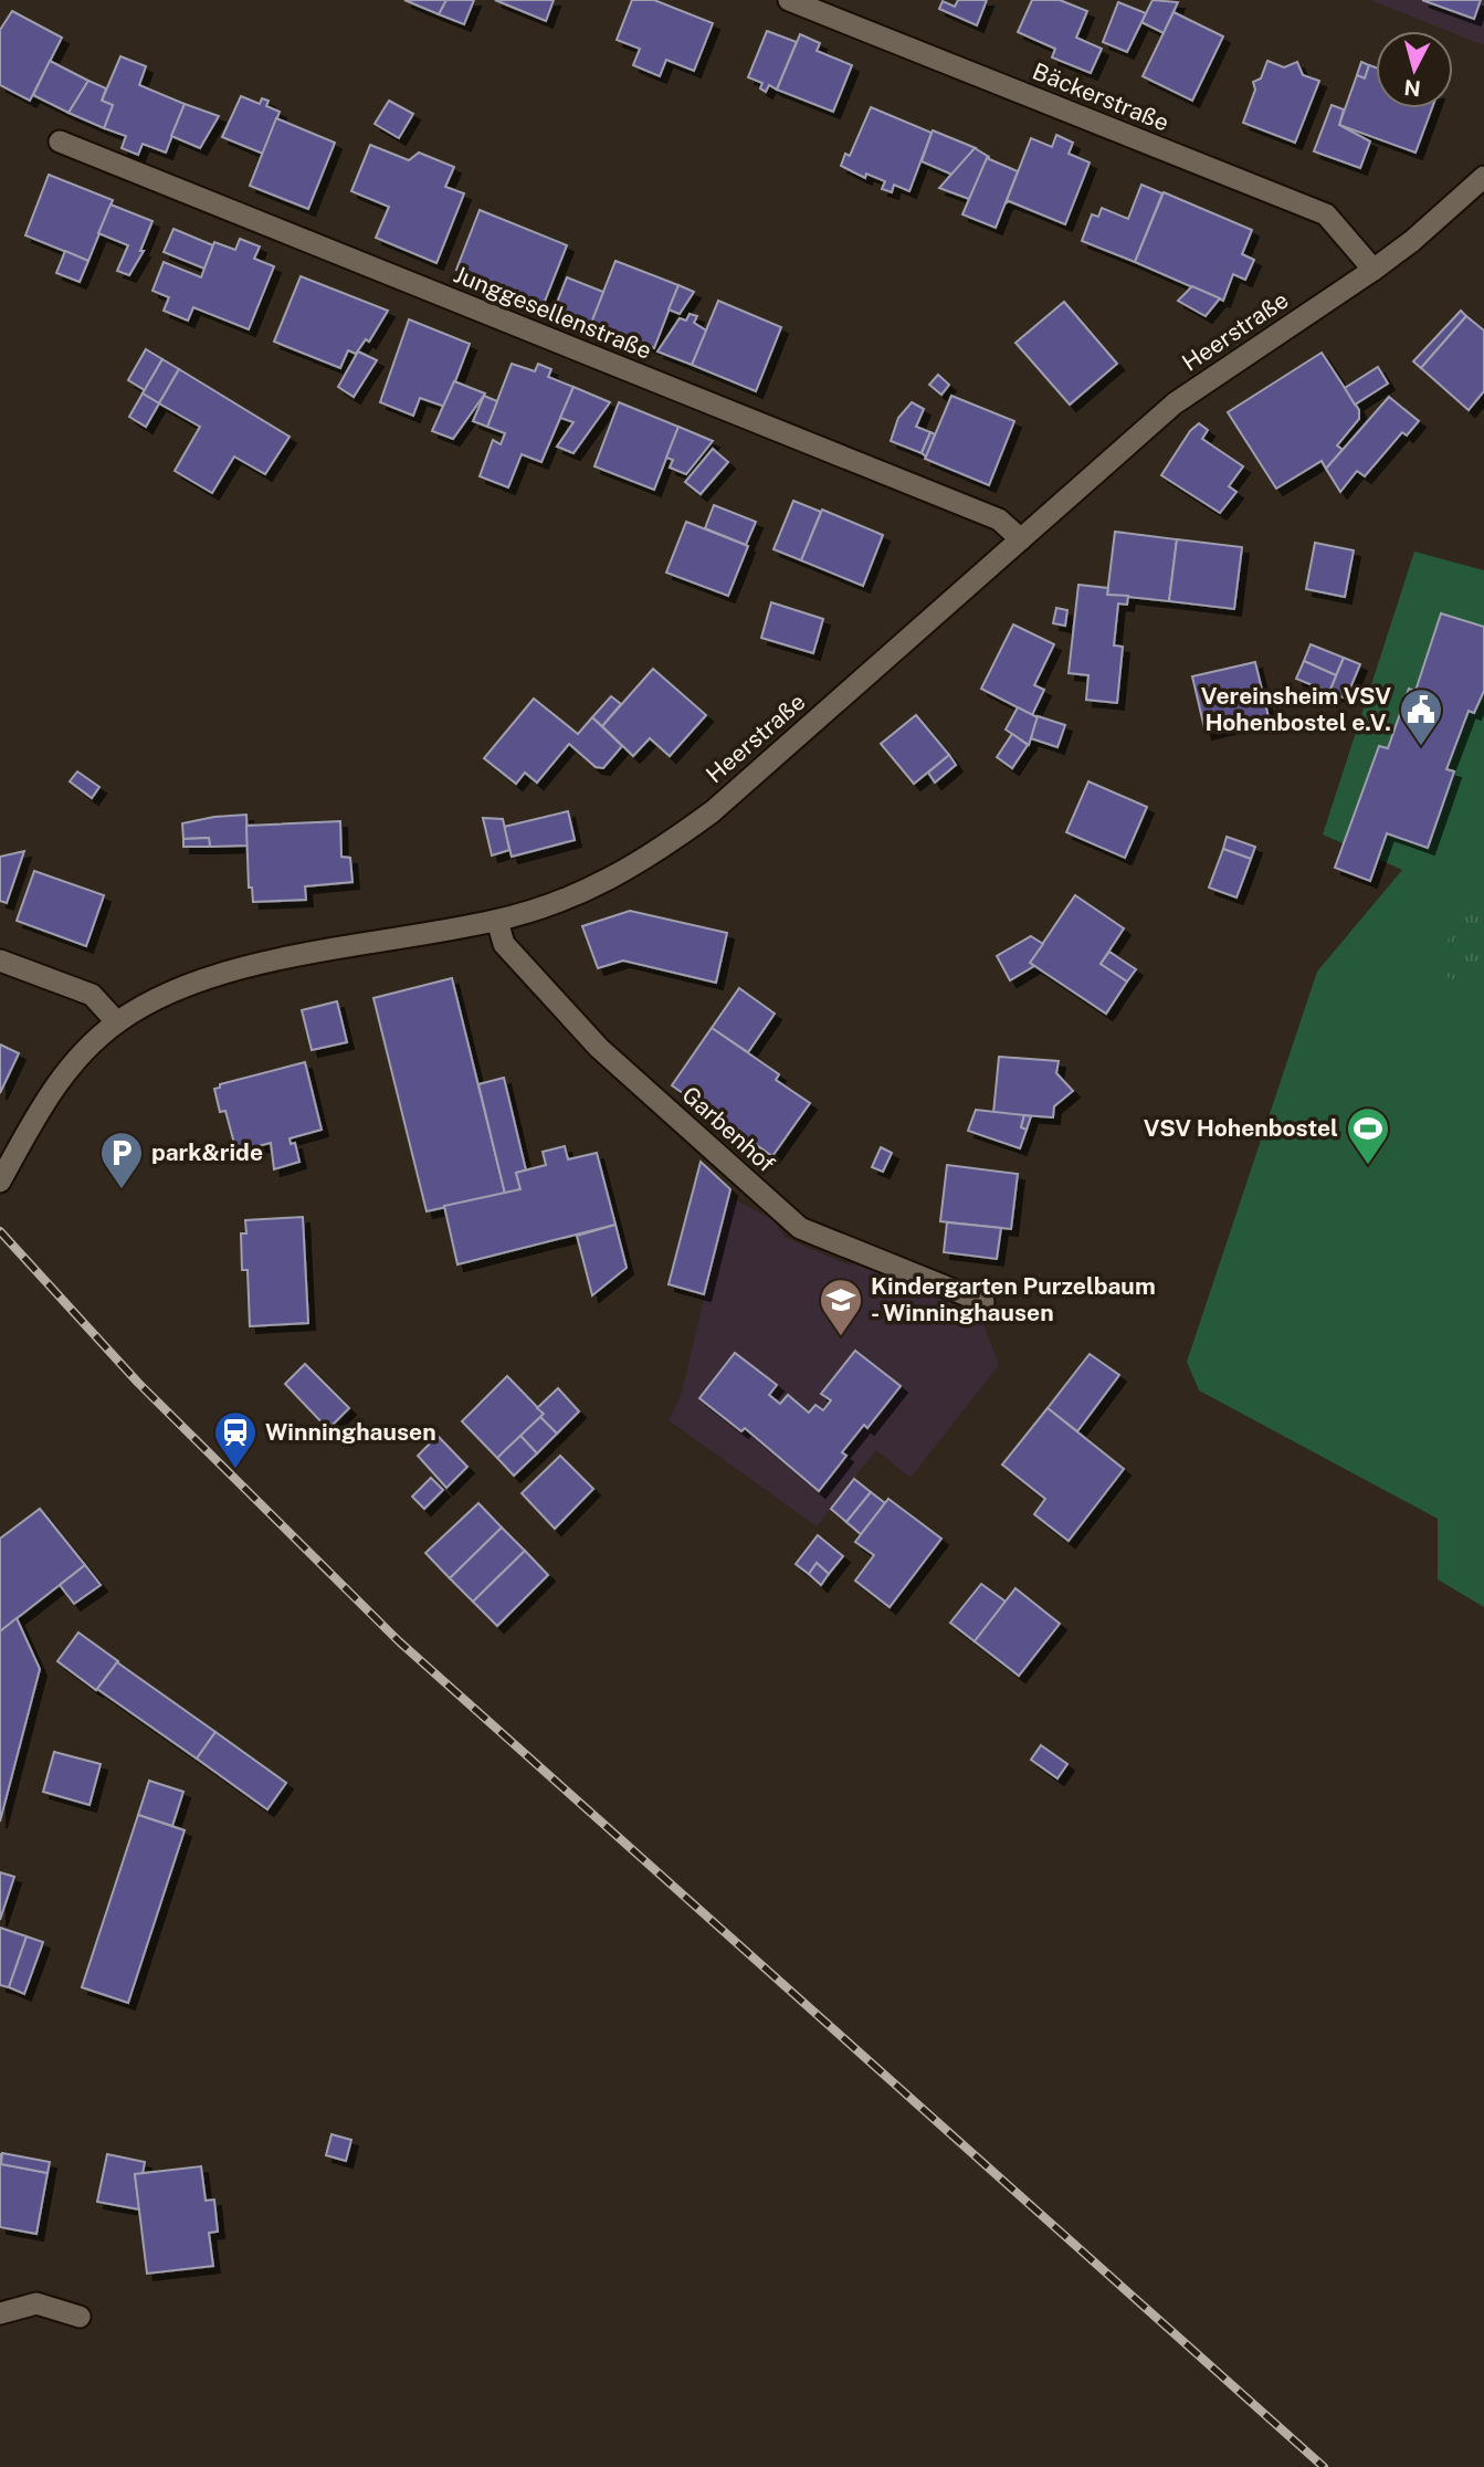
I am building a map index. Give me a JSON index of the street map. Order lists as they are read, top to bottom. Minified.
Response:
{"streets":{"street":["Bäckerstraße","Junggesellenstraße","Heerstraße","Garbenhof"]},"crossings":[["Bäckerstraße","Heerstraße"],["Junggesellenstraße","Heerstraße"],["Heerstraße","Garbenhof"]],"places":{"public building":["Vereinsheim VSV Hohenbostel e.V."],"sports":["VSV Hohenbostel"],"parking":["park&ride"],"school or university":["Kindergarten Purzelbaum - Winninghausen"],"station":["Winninghausen"]},"north":"bottom"}
